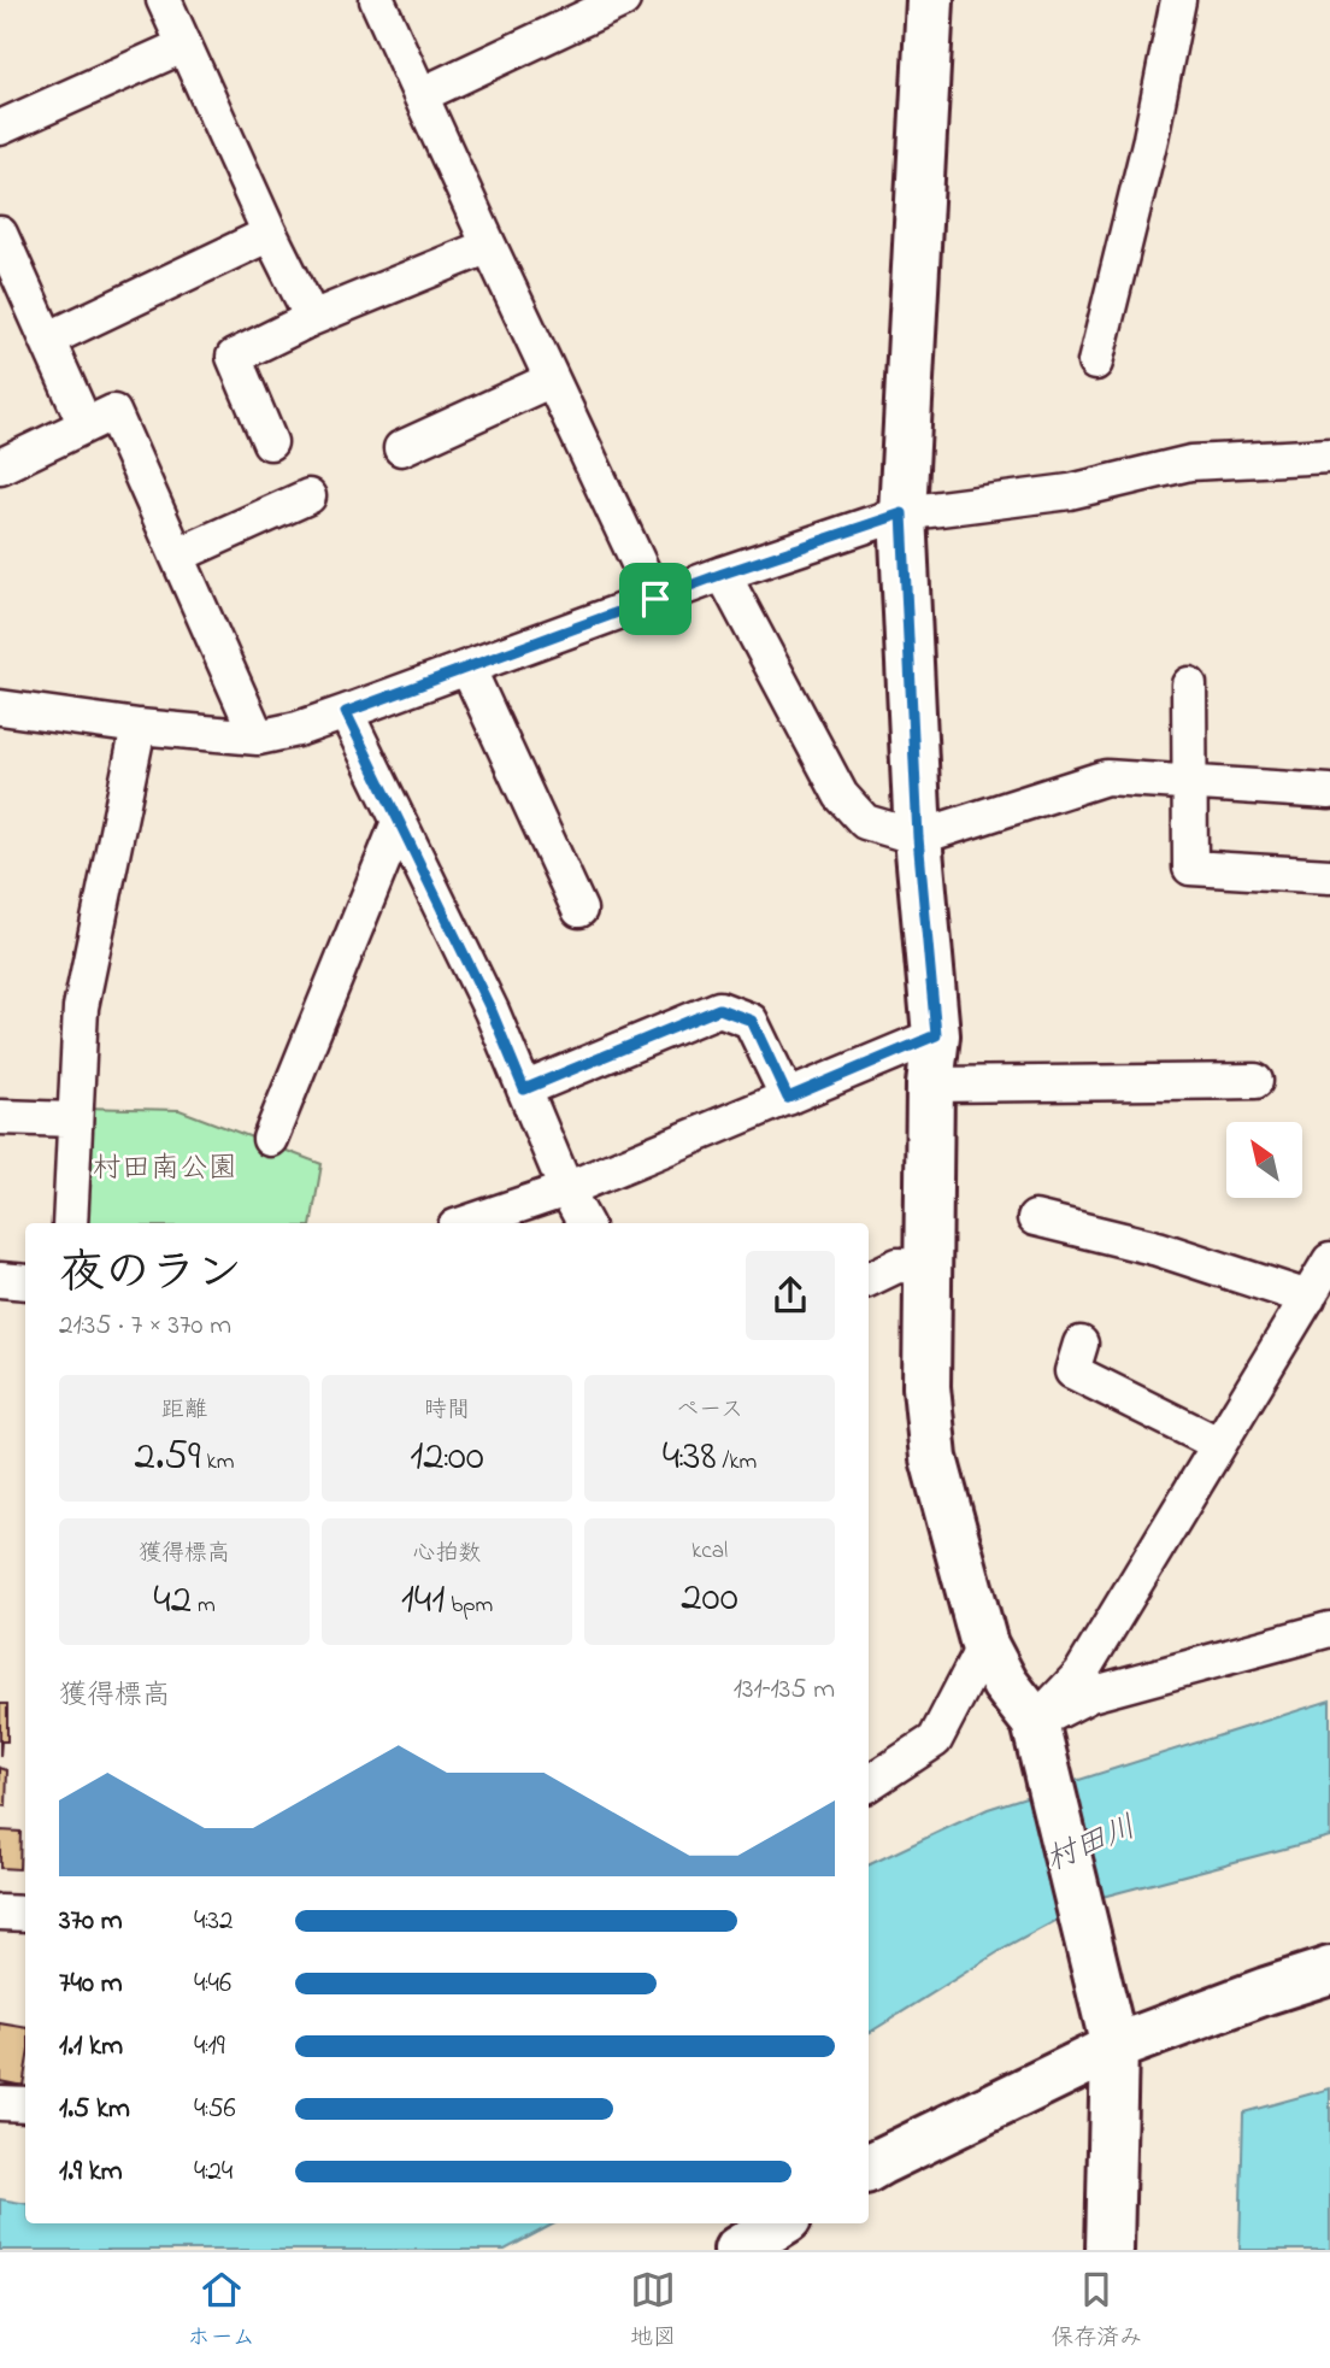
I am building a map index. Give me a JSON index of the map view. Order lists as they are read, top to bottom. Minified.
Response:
{"water":["村田川"],"parks":["村田南公園"],"north":"top left","page":{"heading":["夜のラン","21:35 · 7 × 370 m"],"stats":[["距離","2.59 km"],["時間","12:00"],["ペース","4:38 /km"],["獲得標高","42 m"],["心拍数","141 bpm"],["kcal","200"]],"chart":["獲得標高","131–135 m"],"list":[{"name":"370 m","note":"4:32"},{"name":"740 m","note":"4:46"},{"name":"1.1 km","note":"4:19"},{"name":"1.5 km","note":"4:56"},{"name":"1.9 km","note":"4:24"}],"tabs":["ホーム","地図","保存済み"]}}
